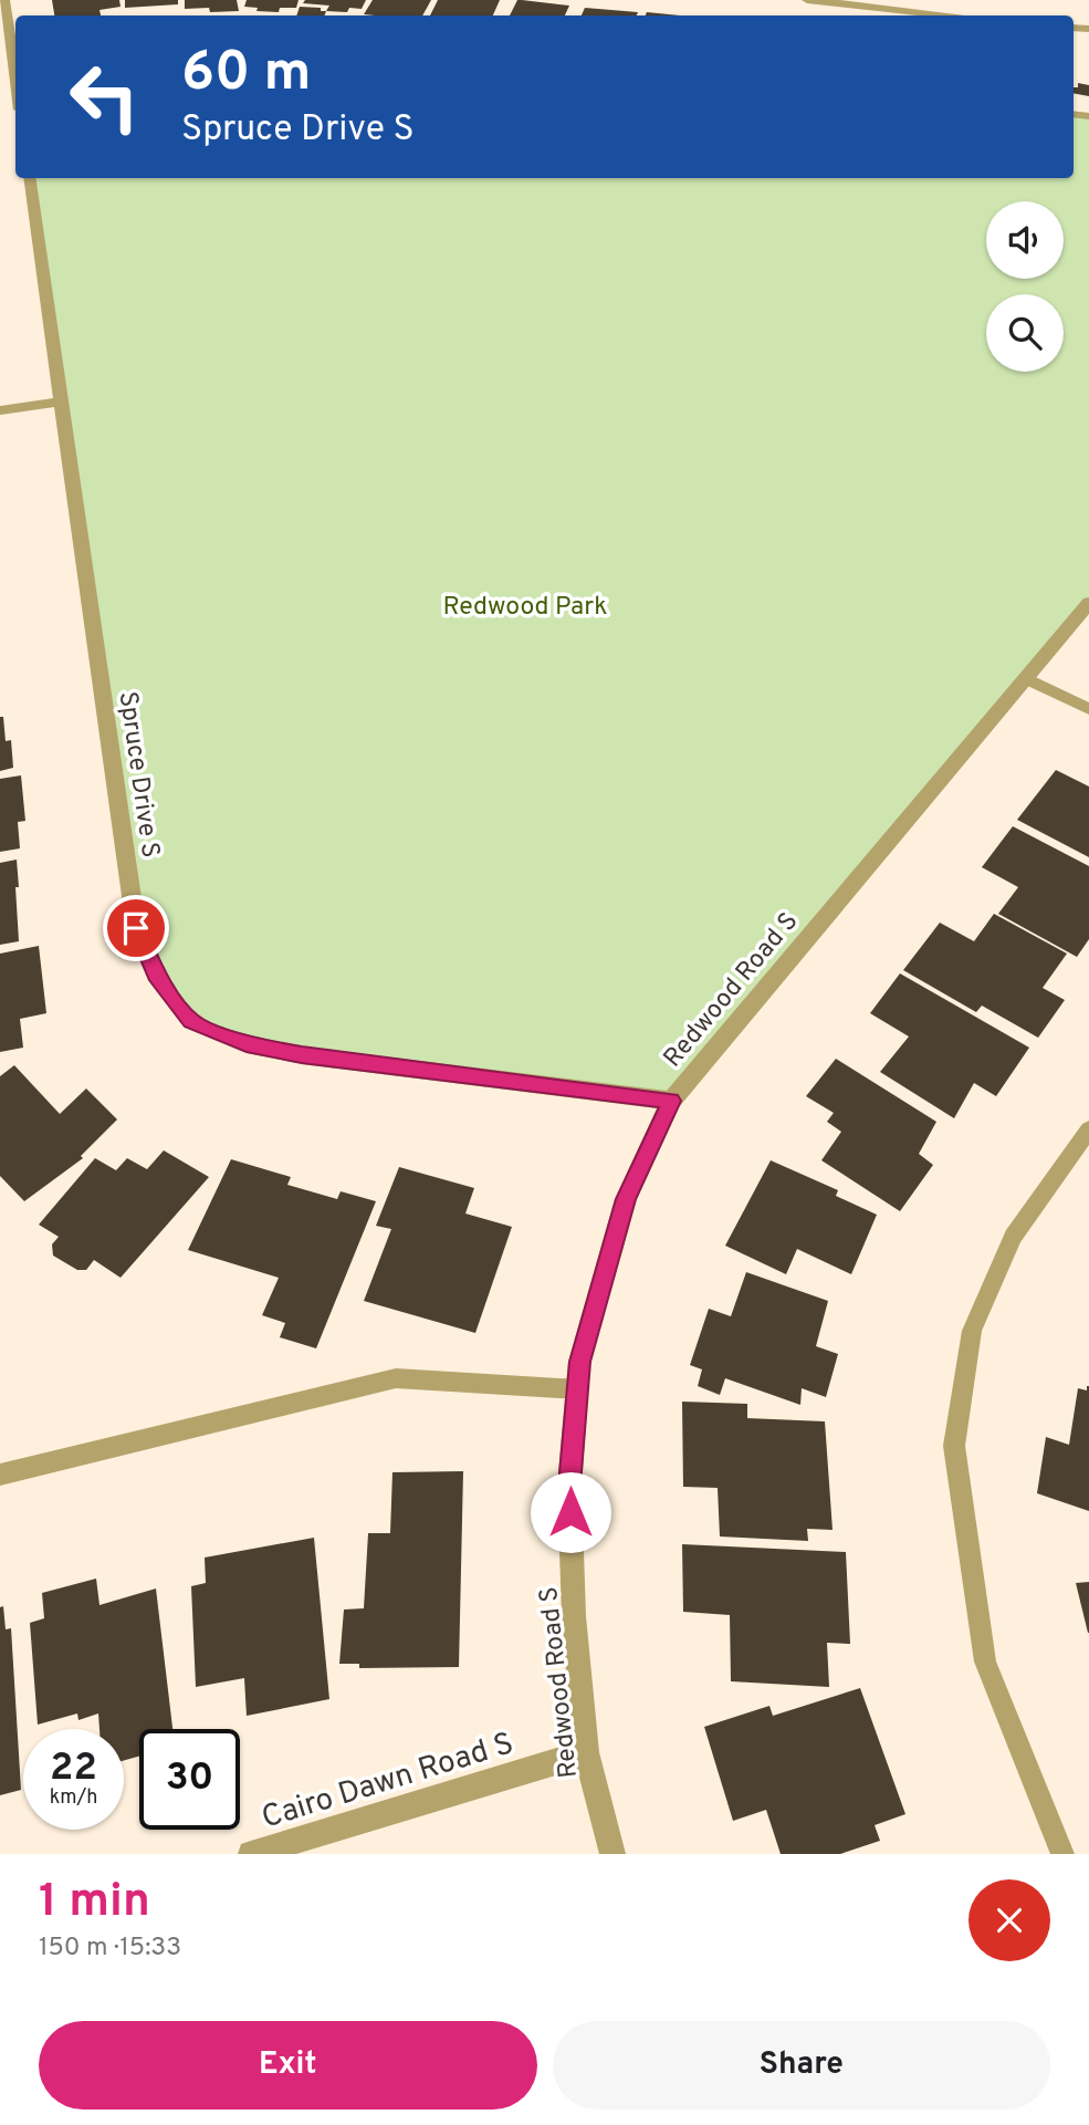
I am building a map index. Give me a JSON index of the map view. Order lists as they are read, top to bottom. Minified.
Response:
{"streets":{"street":["Spruce Drive S","Redwood Road S","Cairo Dawn Road S"]},"crossings":[["Spruce Drive S","Redwood Road S"],["Redwood Road S","Cairo Dawn Road S"]],"parks":["Redwood Park"],"page":{"turn":["60 m","Spruce Drive S"],"speed":"22 km/h","limit":"30","heading":["1 min","150 m · 15:33"],"buttons":["Exit","Share"]}}
